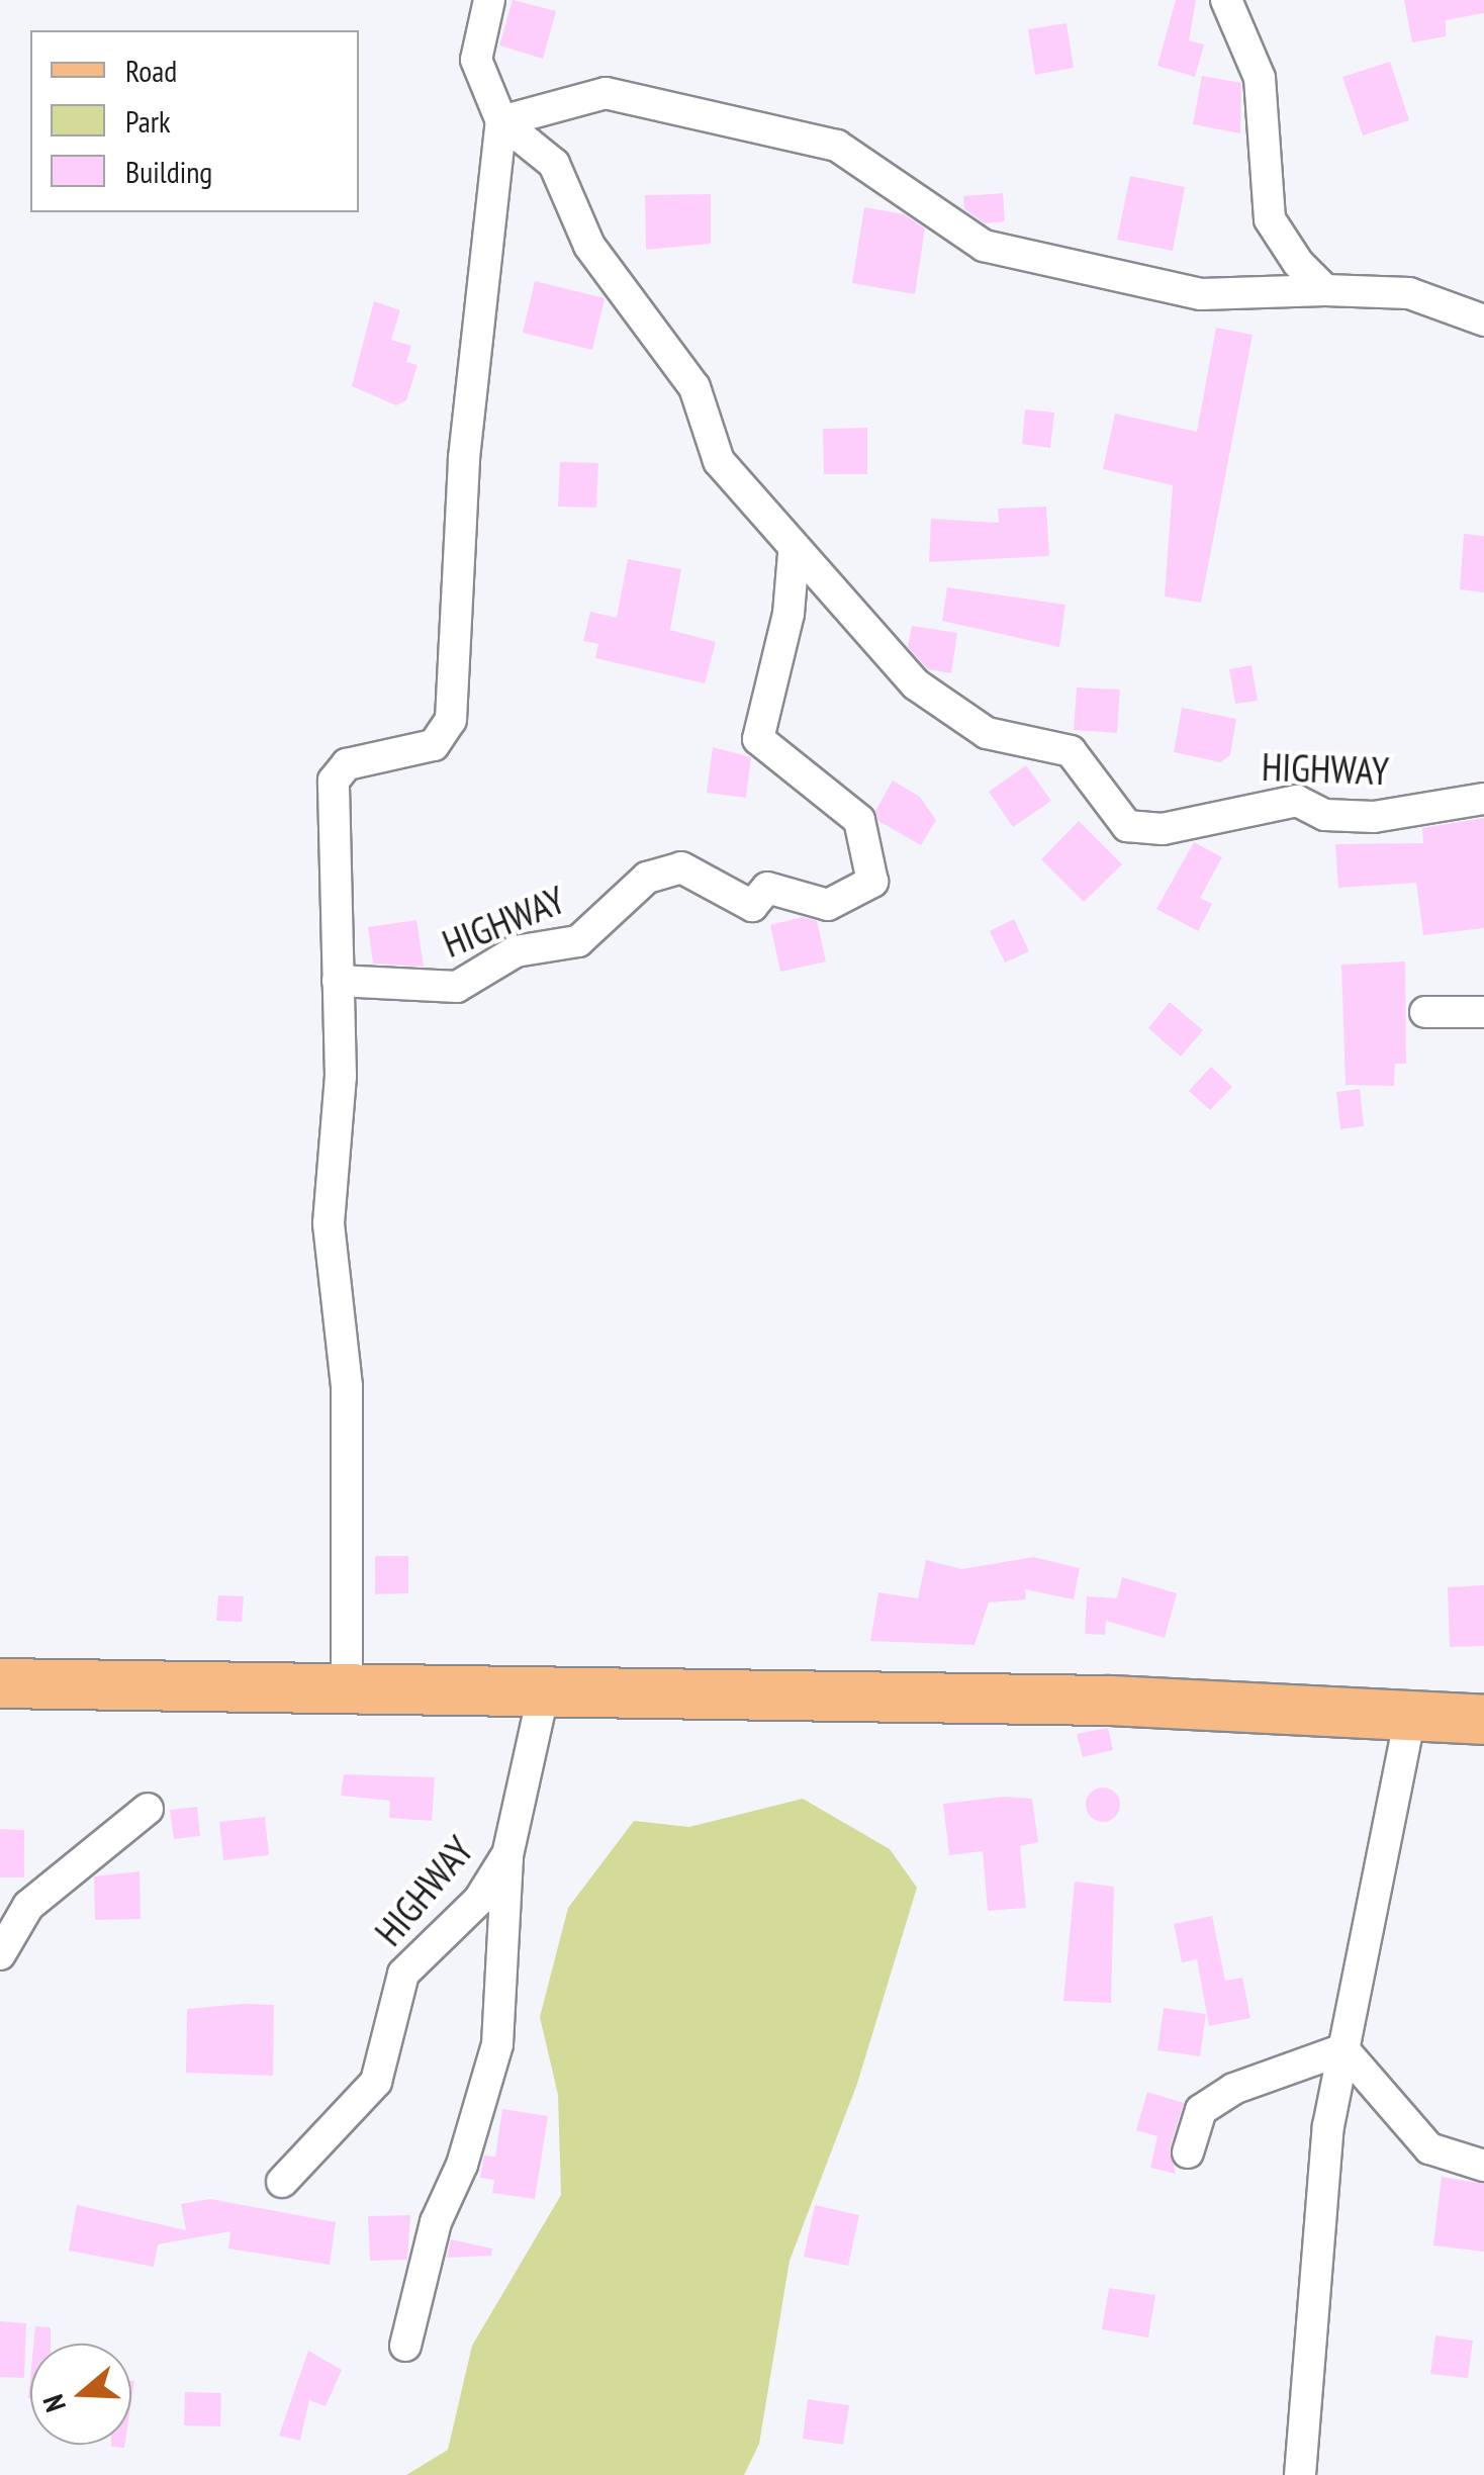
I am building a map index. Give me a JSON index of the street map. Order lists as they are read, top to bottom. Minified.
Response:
{"streets":{"street":["HIGHWAY"]},"legend":["Road","Park","Building"],"north":"left"}
